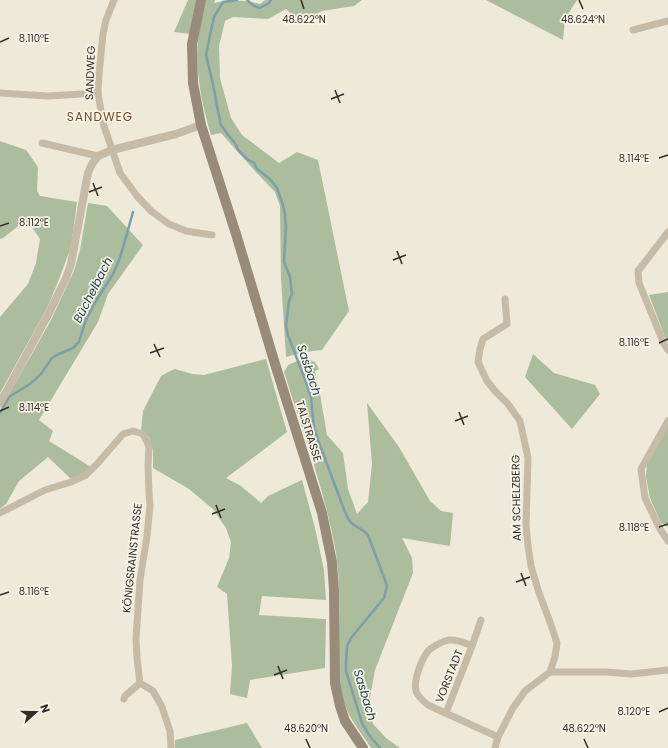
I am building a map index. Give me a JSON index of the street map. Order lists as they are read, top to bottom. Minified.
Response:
{"streets":{"main road":["TALSTRASSE"],"street":["SANDWEG","AM SCHELZBERG","KÖNIGSRAINSTRASSE","VORSTADT"]},"districts":["SANDWEG"],"water":["Büchelbach","Sasbach"],"north":"right","coordinates":["48.624°N","48.622°N","8.110°E","8.114°E","8.112°E","8.116°E","8.118°E","8.120°E","48.620°N"]}
